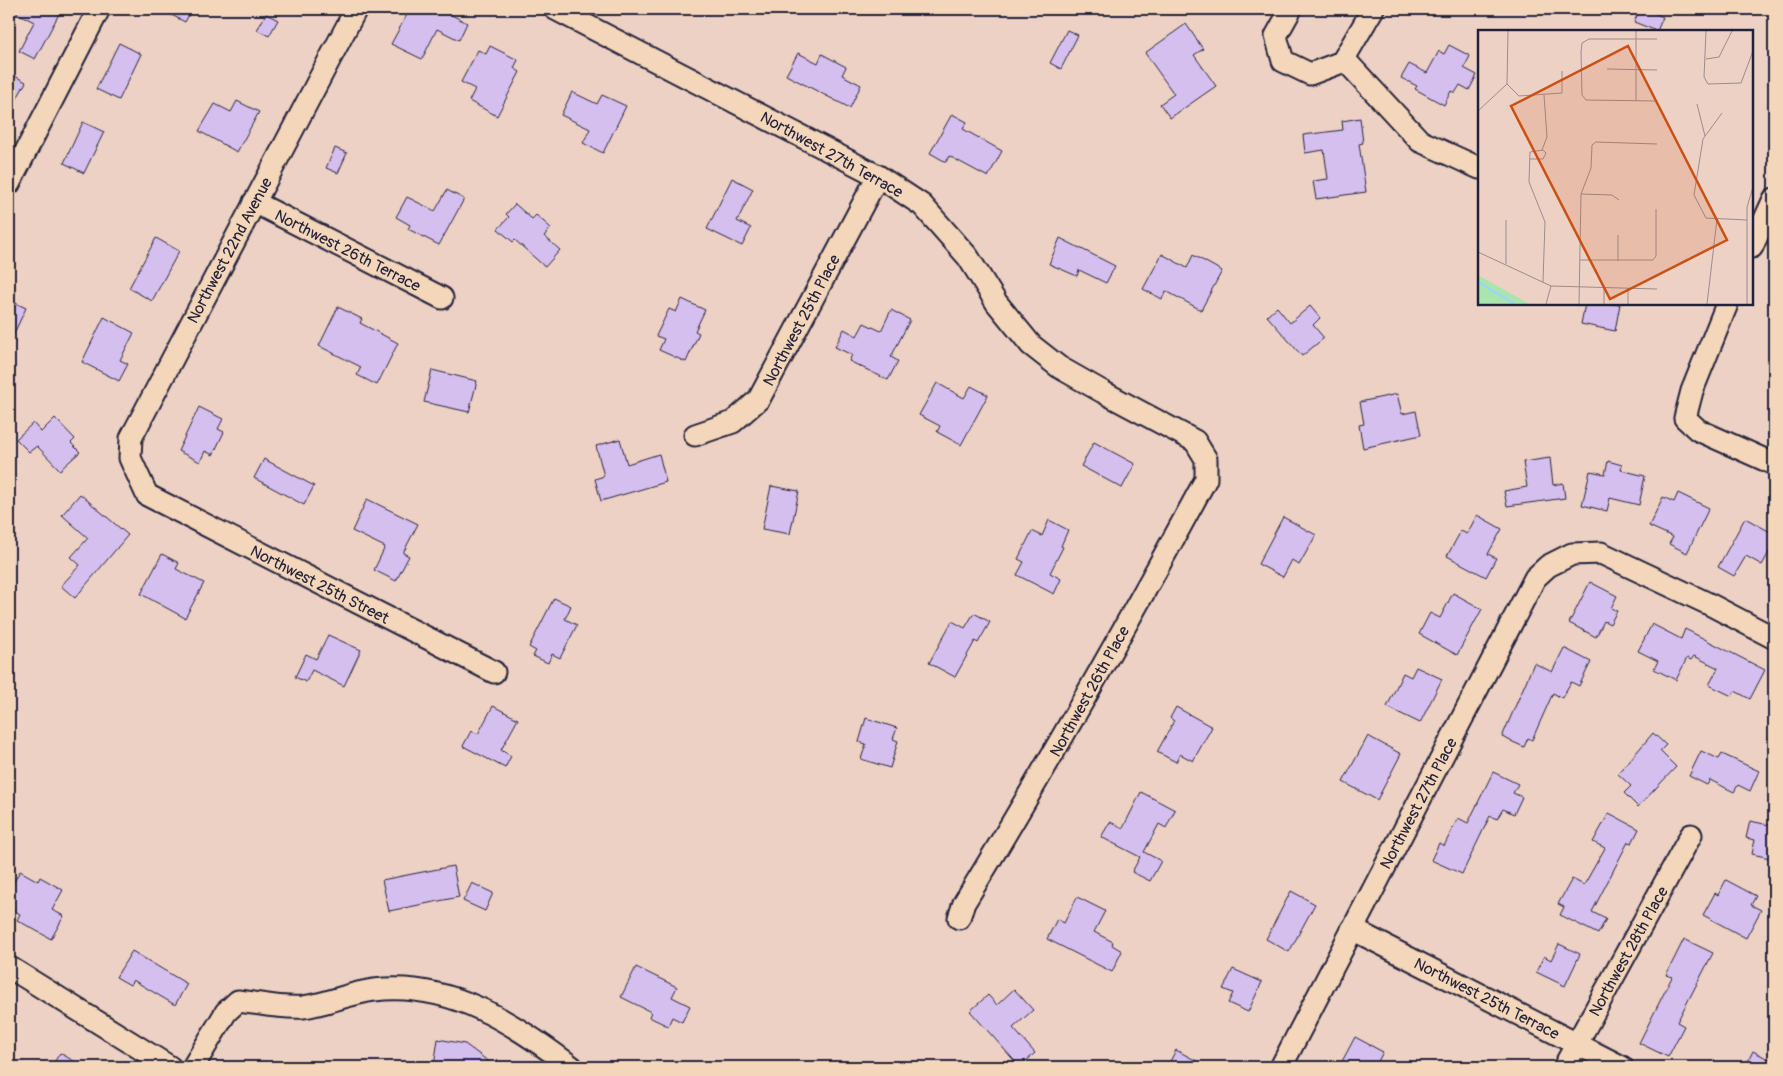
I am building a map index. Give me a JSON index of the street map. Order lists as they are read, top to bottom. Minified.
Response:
{"streets":{"street":["Northwest 27th Terrace","Northwest 22nd Avenue","Northwest 26th Terrace","Northwest 25th Place","Northwest 25th Street","Northwest 26th Place","Northwest 27th Place","Northwest 28th Place","Northwest 25th Terrace"]},"crossings":[["Northwest 27th Terrace","Northwest 25th Place"],["Northwest 27th Terrace","Northwest 26th Place"],["Northwest 22nd Avenue","Northwest 26th Terrace"],["Northwest 22nd Avenue","Northwest 25th Street"],["Northwest 27th Place","Northwest 25th Terrace"],["Northwest 28th Place","Northwest 25th Terrace"]]}
